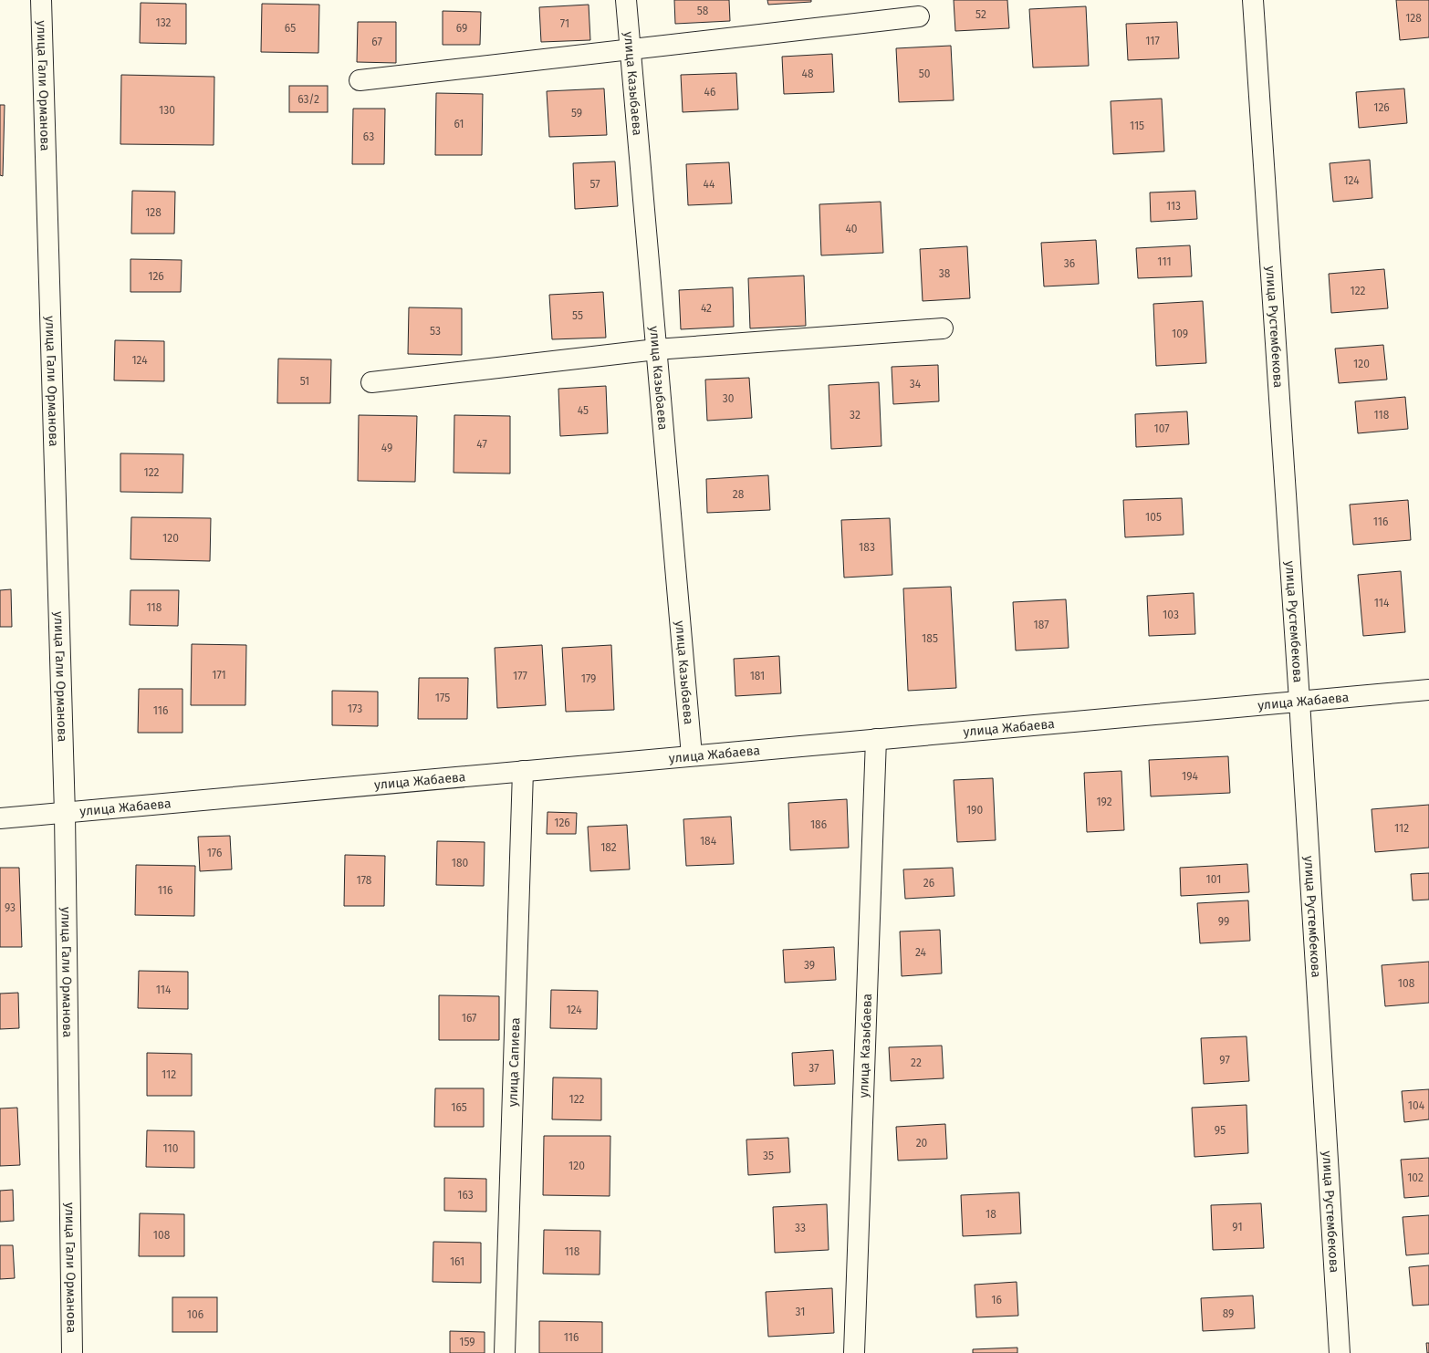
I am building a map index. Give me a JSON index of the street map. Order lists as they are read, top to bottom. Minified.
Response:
{"streets":{"street":["улица Казыбаева","улица Гали Орманова","улица Рустембекова","улица Жабаева","улица Сапиева"]},"crossings":[["улица Казыбаева","улица Жабаева"],["улица Гали Орманова","улица Жабаева"],["улица Рустембекова","улица Жабаева"],["улица Жабаева","улица Сапиева"]],"house_numbers":["58","52","128","132","71","65","69","117","67","48","50","46","63/2","126","130","59","61","115","63","124","57","44","113","128","40","111","36","38","126","122","42","55","53","109","124","120","51","34","30","45","32","118","107","47","49","122","28","105","116","120","183","114","118","103","187","185","171","177","181","179","175","173","116","194","192","190","126","186","112","184","182","176","180","101","178","26","116","93","99","24","39","108","114","124","167","97","22","37","112","122","104","165","95","20","110","35","120","102","163","18","91","33","108","118","161","16","31","89","106","116","159"]}
